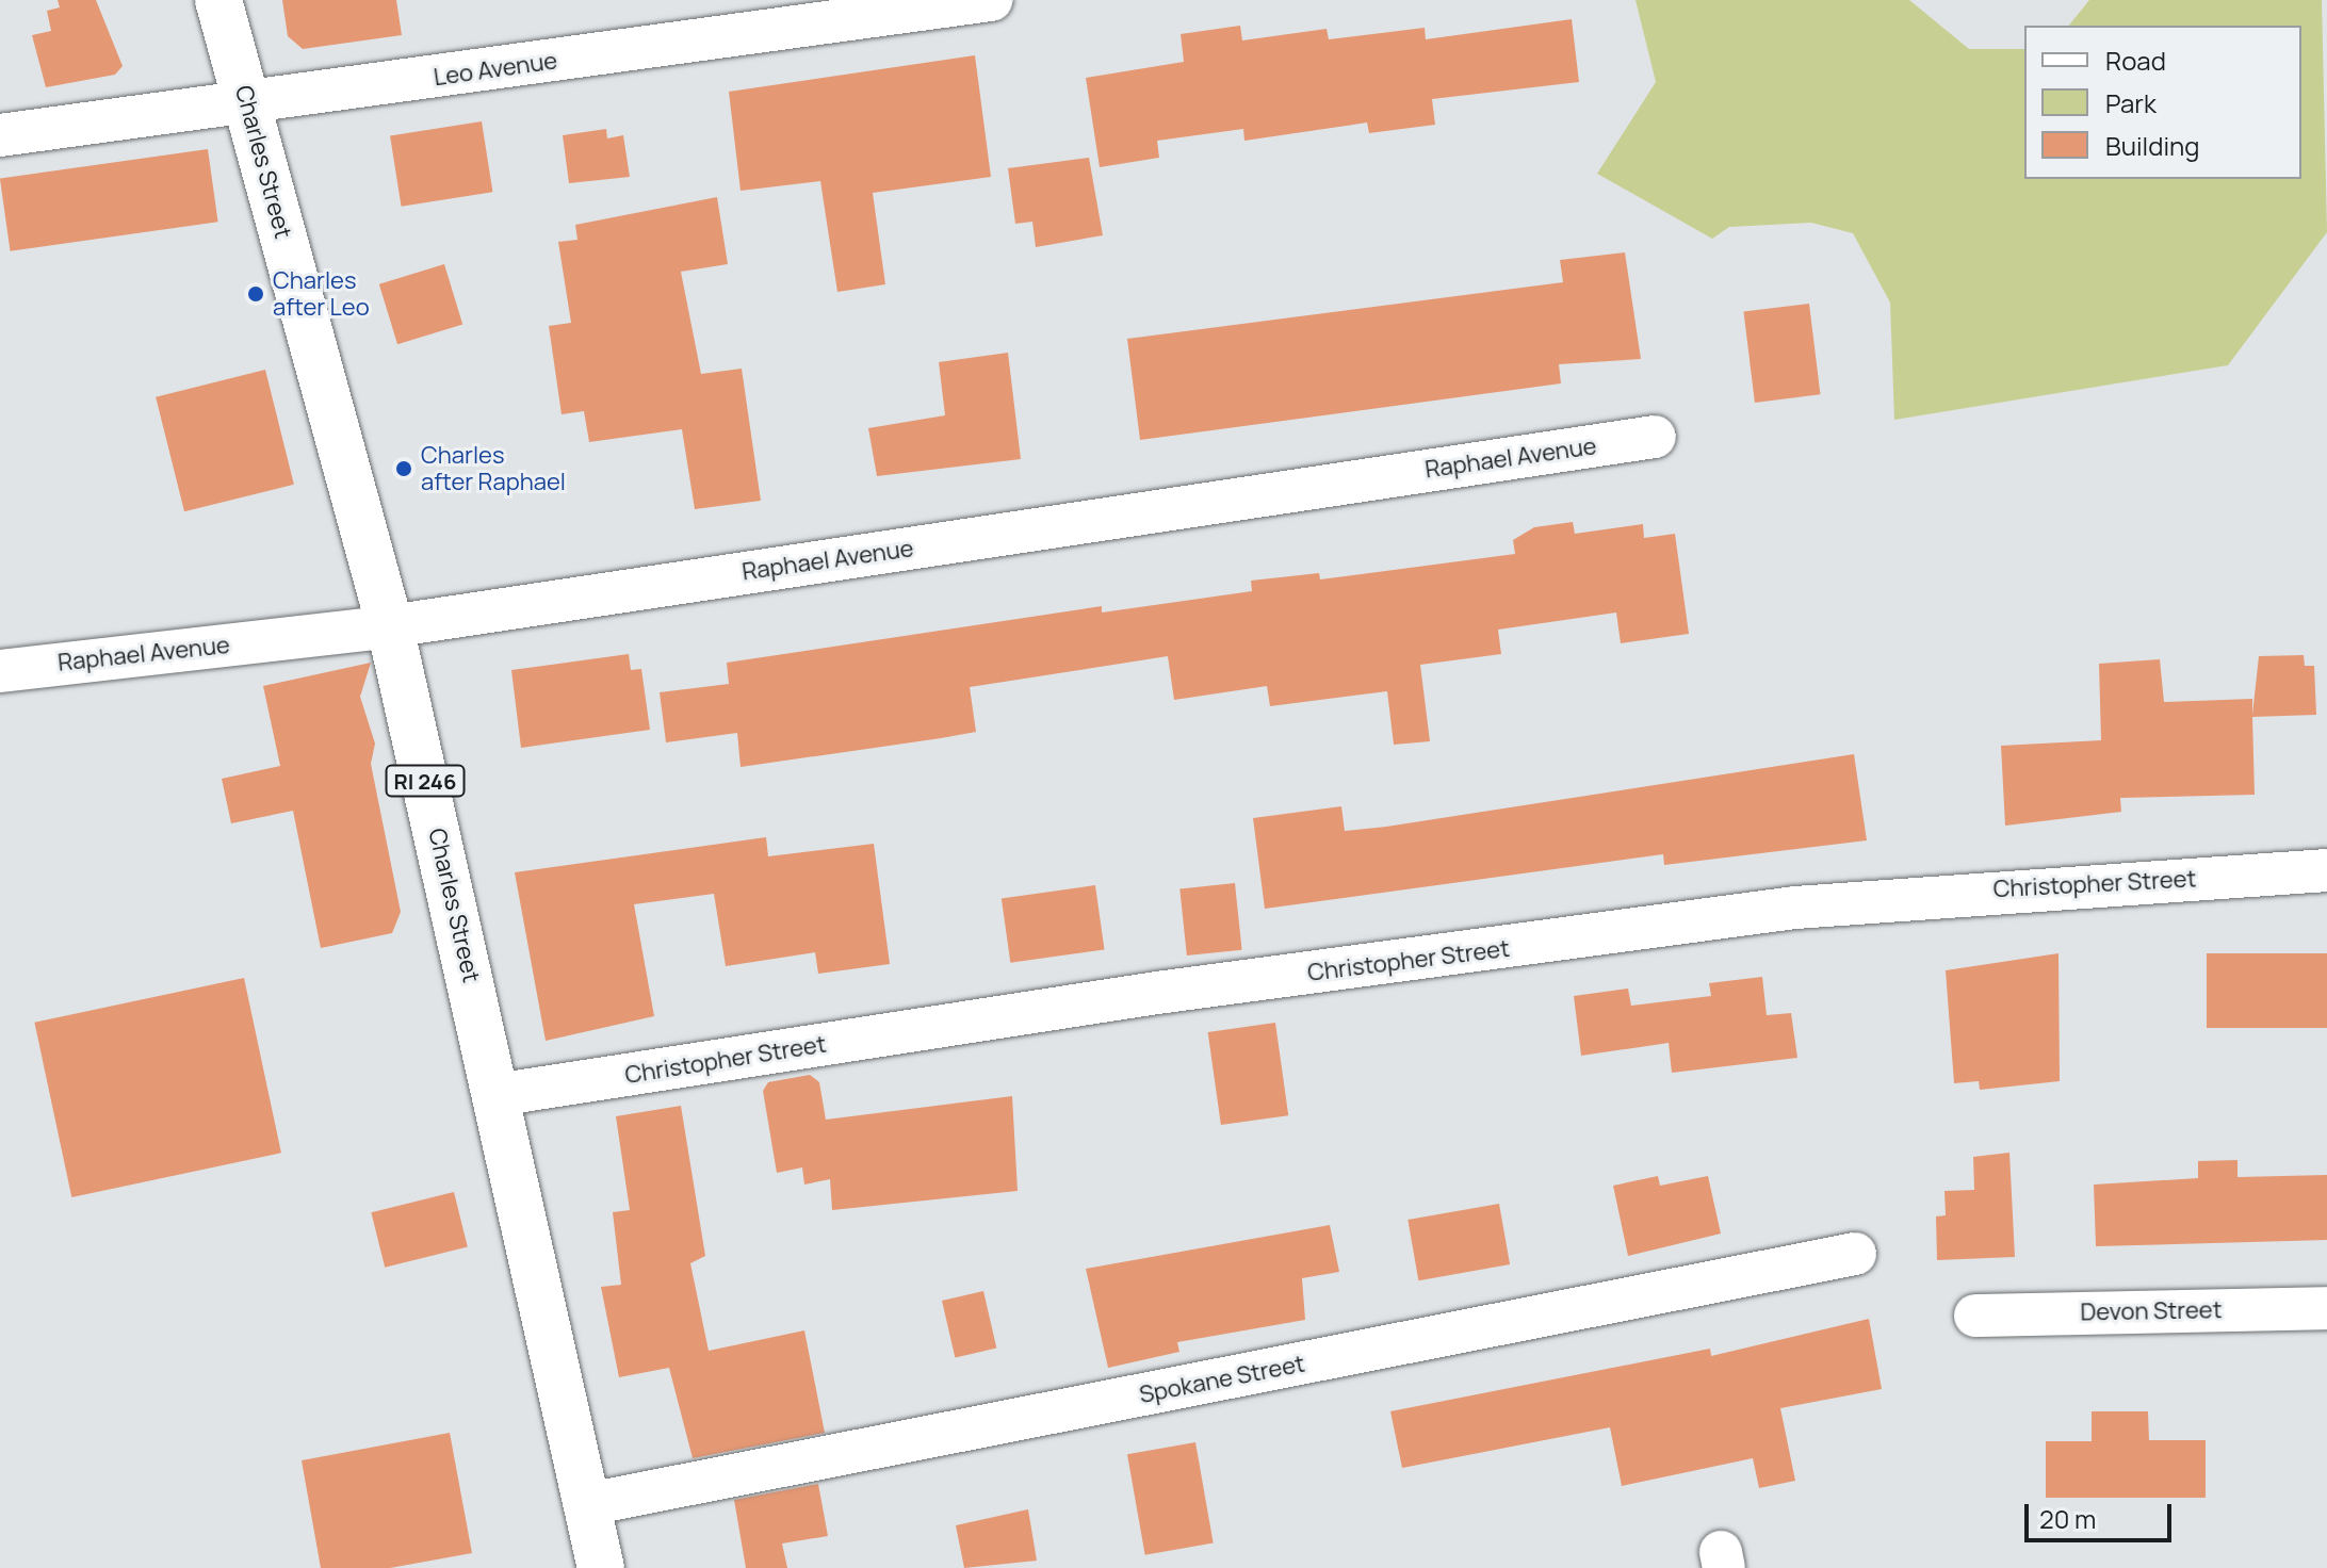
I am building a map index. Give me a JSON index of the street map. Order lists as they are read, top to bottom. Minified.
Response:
{"streets":{"main road":["Charles Street","RI 246"],"street":["Leo Avenue","Raphael Avenue","Christopher Street","Devon Street","Spokane Street"]},"crossings":[["Leo Avenue","Charles Street"],["Charles Street","Raphael Avenue"],["Charles Street","Christopher Street"],["Charles Street","Spokane Street"]],"places":["Charles after Leo","Charles after Raphael"],"legend":["Road","Park","Building"],"scale_bar":"20 m"}
